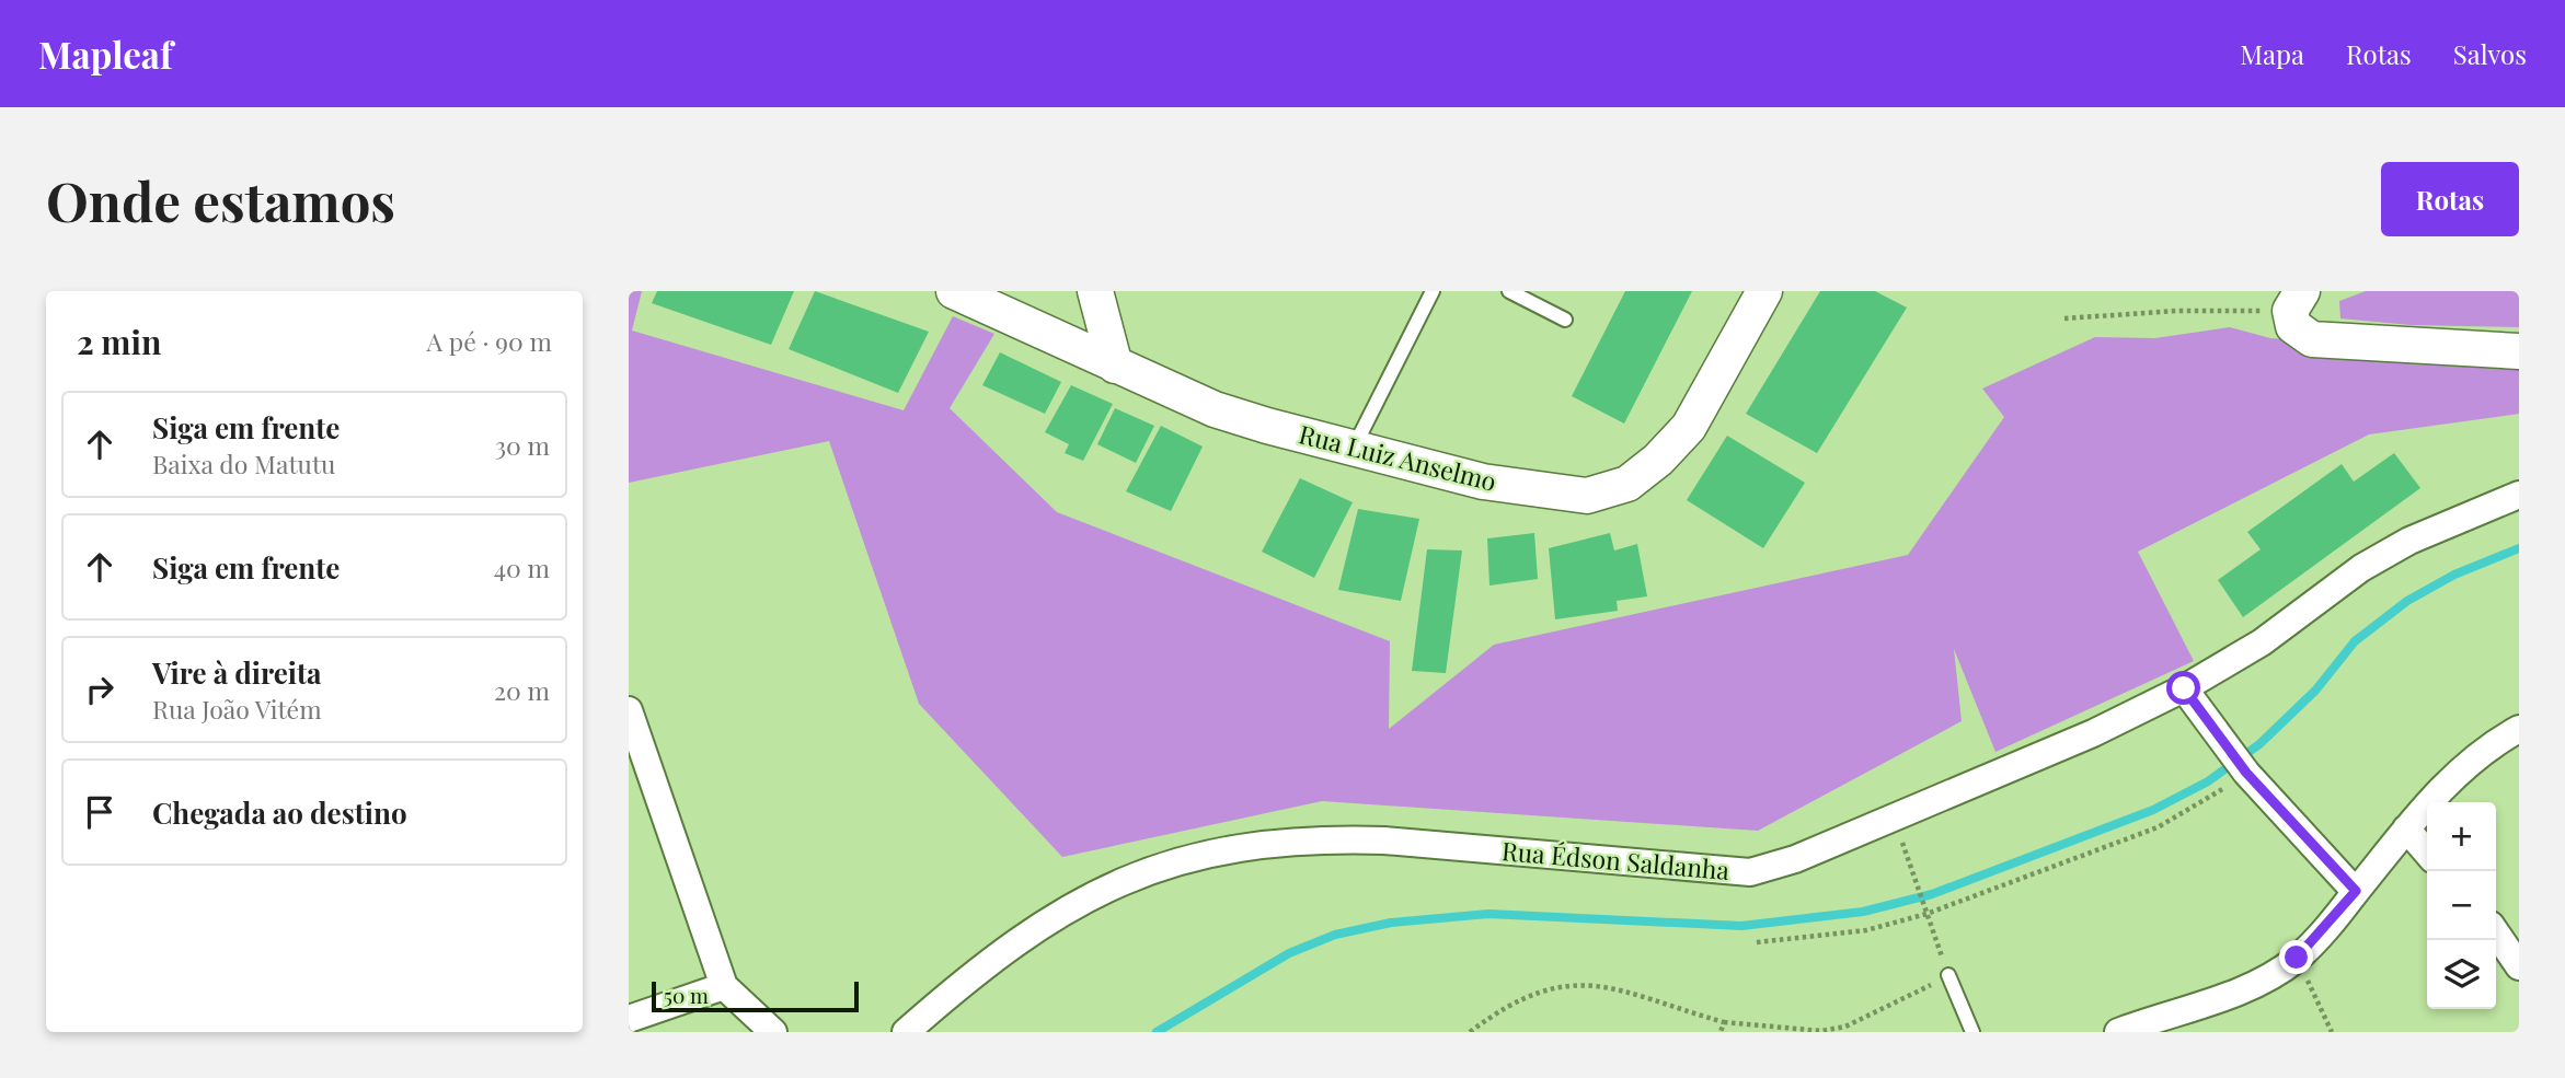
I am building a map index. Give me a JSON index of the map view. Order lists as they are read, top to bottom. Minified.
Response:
{"streets":{"street":["Rua Luiz Anselmo","Rua Édson Saldanha"]},"scale_bar":"50 m","page":{"header":"Mapleaf","nav":["Mapa","Rotas","Salvos"],"buttons":"Rotas","title":"Onde estamos","heading":["2 min","A pé · 90 m"],"list":[["Siga em frente","Baixa do Matutu","30 m"],["Siga em frente","40 m"],["Vire à direita","Rua João Vitém","20 m"],"Chegada ao destino"],"map_buttons":["+","−"],"scale":"50 m"}}
